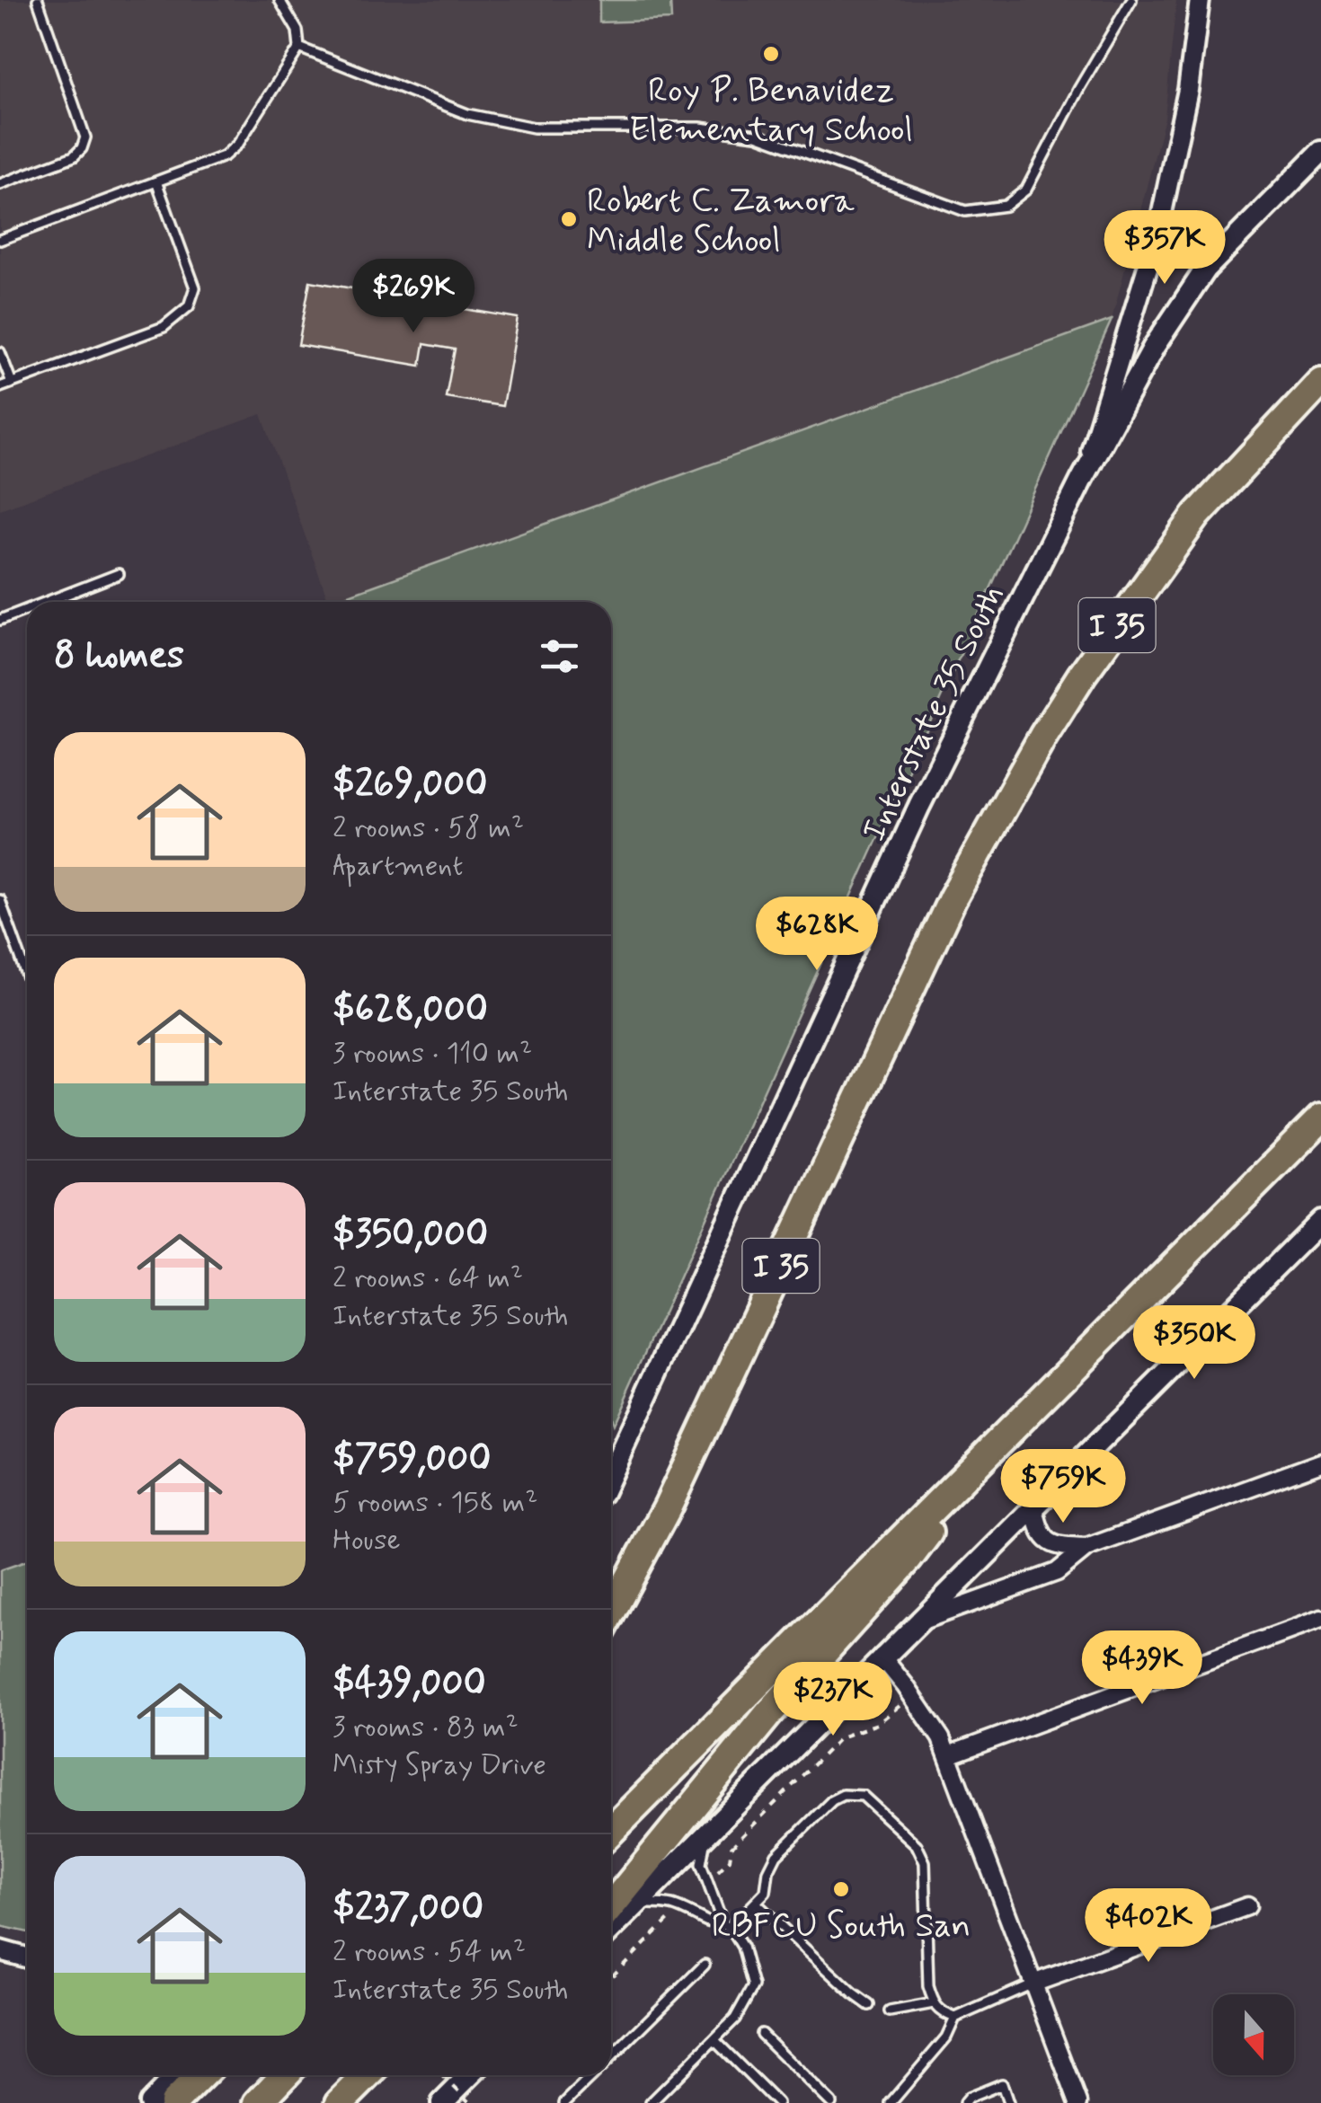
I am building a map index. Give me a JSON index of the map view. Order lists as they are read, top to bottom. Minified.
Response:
{"streets":{"highway":["I 35"],"main road":["Interstate 35 South"]},"places":["Roy P. Benavidez Elementary School","Robert C. Zamora Middle School","RBFCU South San"],"north":"bottom","page":{"price":["$357K","$269K","$628K","$350K","$759K","$439K","$237K","$402K"],"heading":"8 homes","list":[{"name":"$269,000","note":"2 rooms · 58 m² · Apartment"},{"name":"$628,000","note":"3 rooms · 110 m² · Interstate 35 South"},{"name":"$350,000","note":"2 rooms · 64 m² · Interstate 35 South"},{"name":"$759,000","note":"5 rooms · 158 m² · House"},{"name":"$439,000","note":"3 rooms · 83 m² · Misty Spray Drive"},{"name":"$237,000","note":"2 rooms · 54 m² · Interstate 35 South"}]}}
